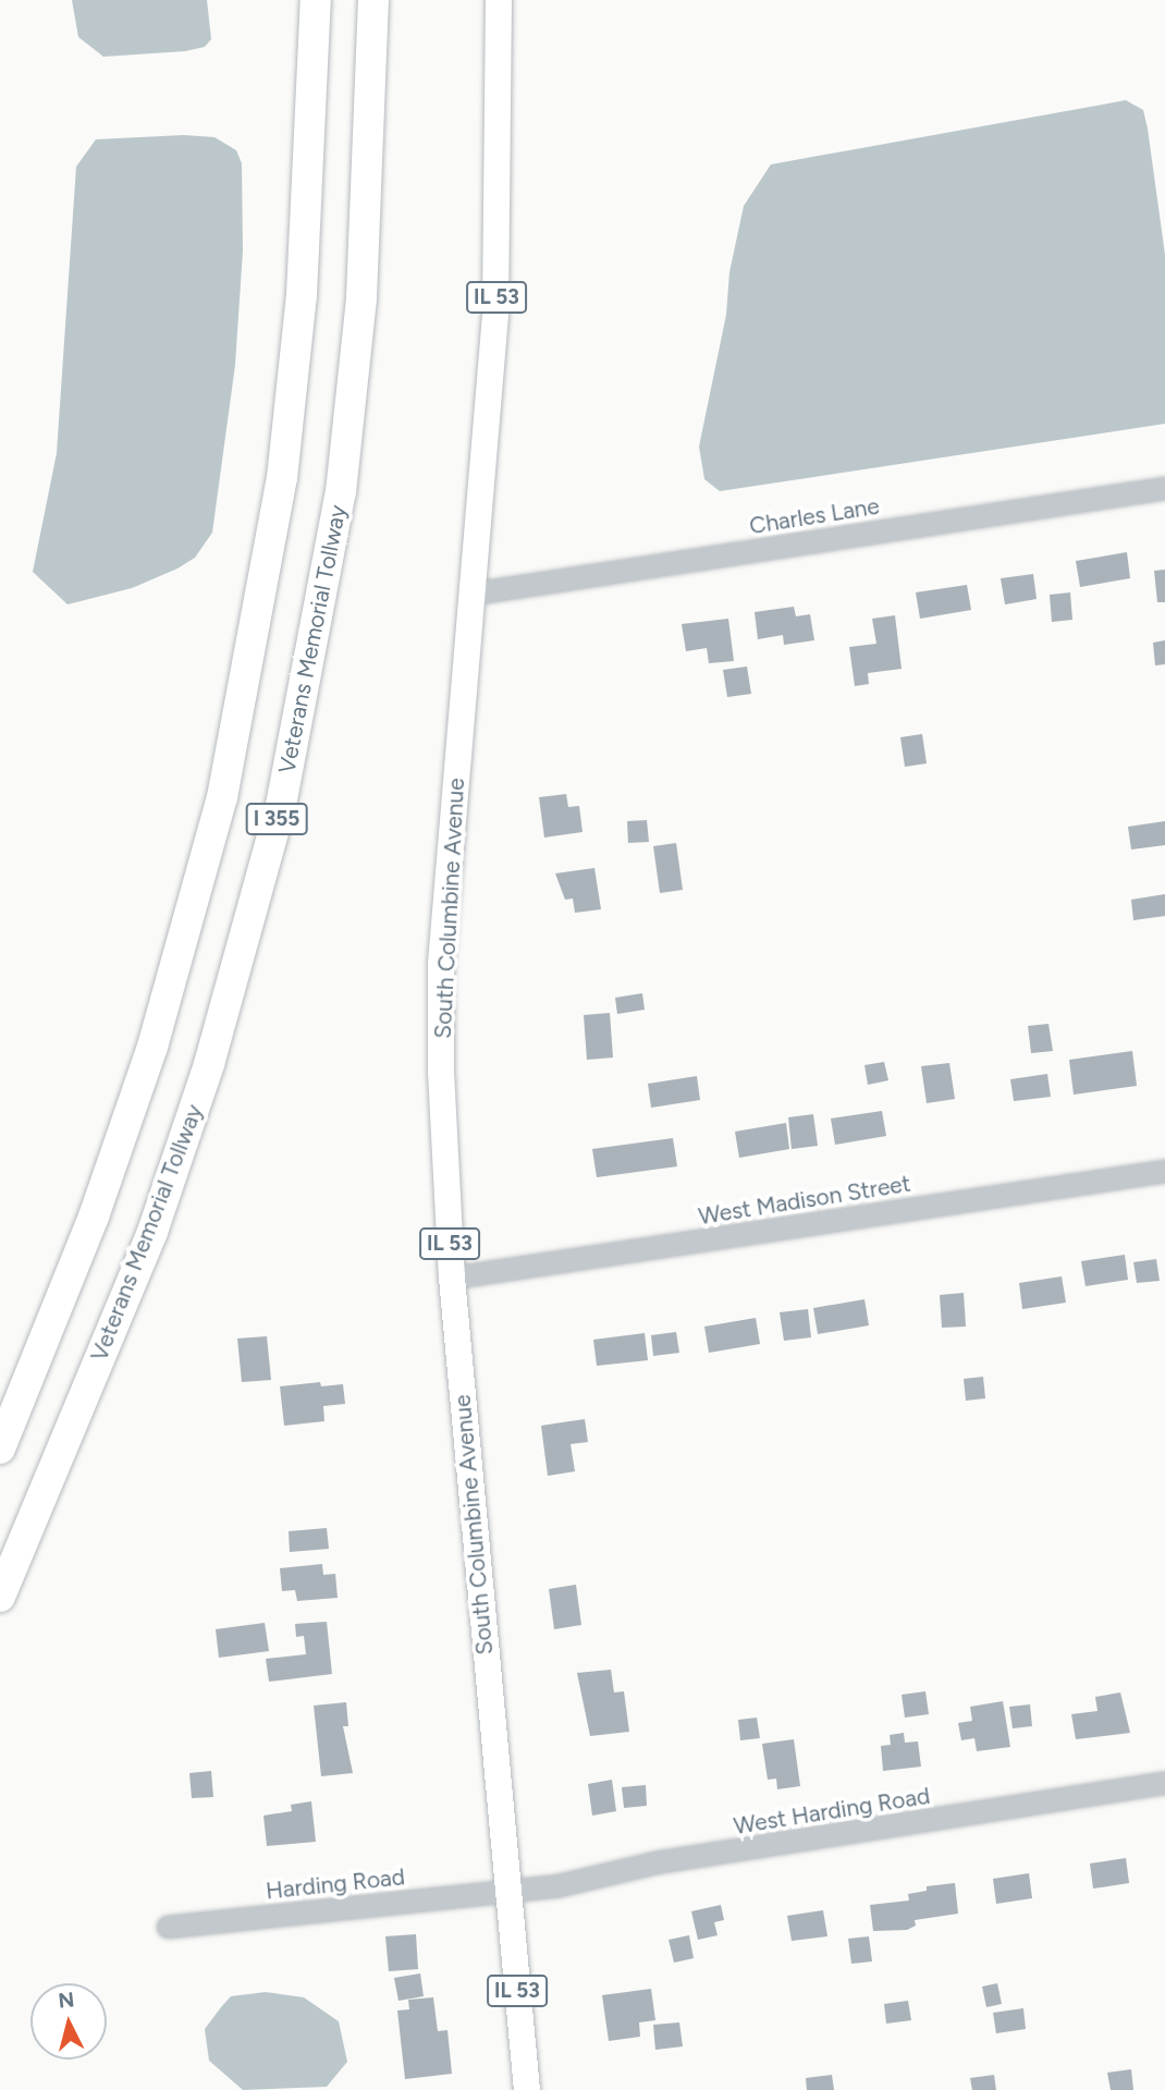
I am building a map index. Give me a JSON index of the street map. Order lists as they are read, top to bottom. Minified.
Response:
{"streets":{"highway":["Veterans Memorial Tollway","I 355"],"main road":["IL 53","South Columbine Avenue"],"street":["Charles Lane","West Madison Street","West Harding Road","Harding Road"]},"crossings":[["Charles Lane","South Columbine Avenue"],["South Columbine Avenue","West Madison Street"],["South Columbine Avenue","West Harding Road"],["South Columbine Avenue","Harding Road"],["West Harding Road","Harding Road"]],"north":"top"}
